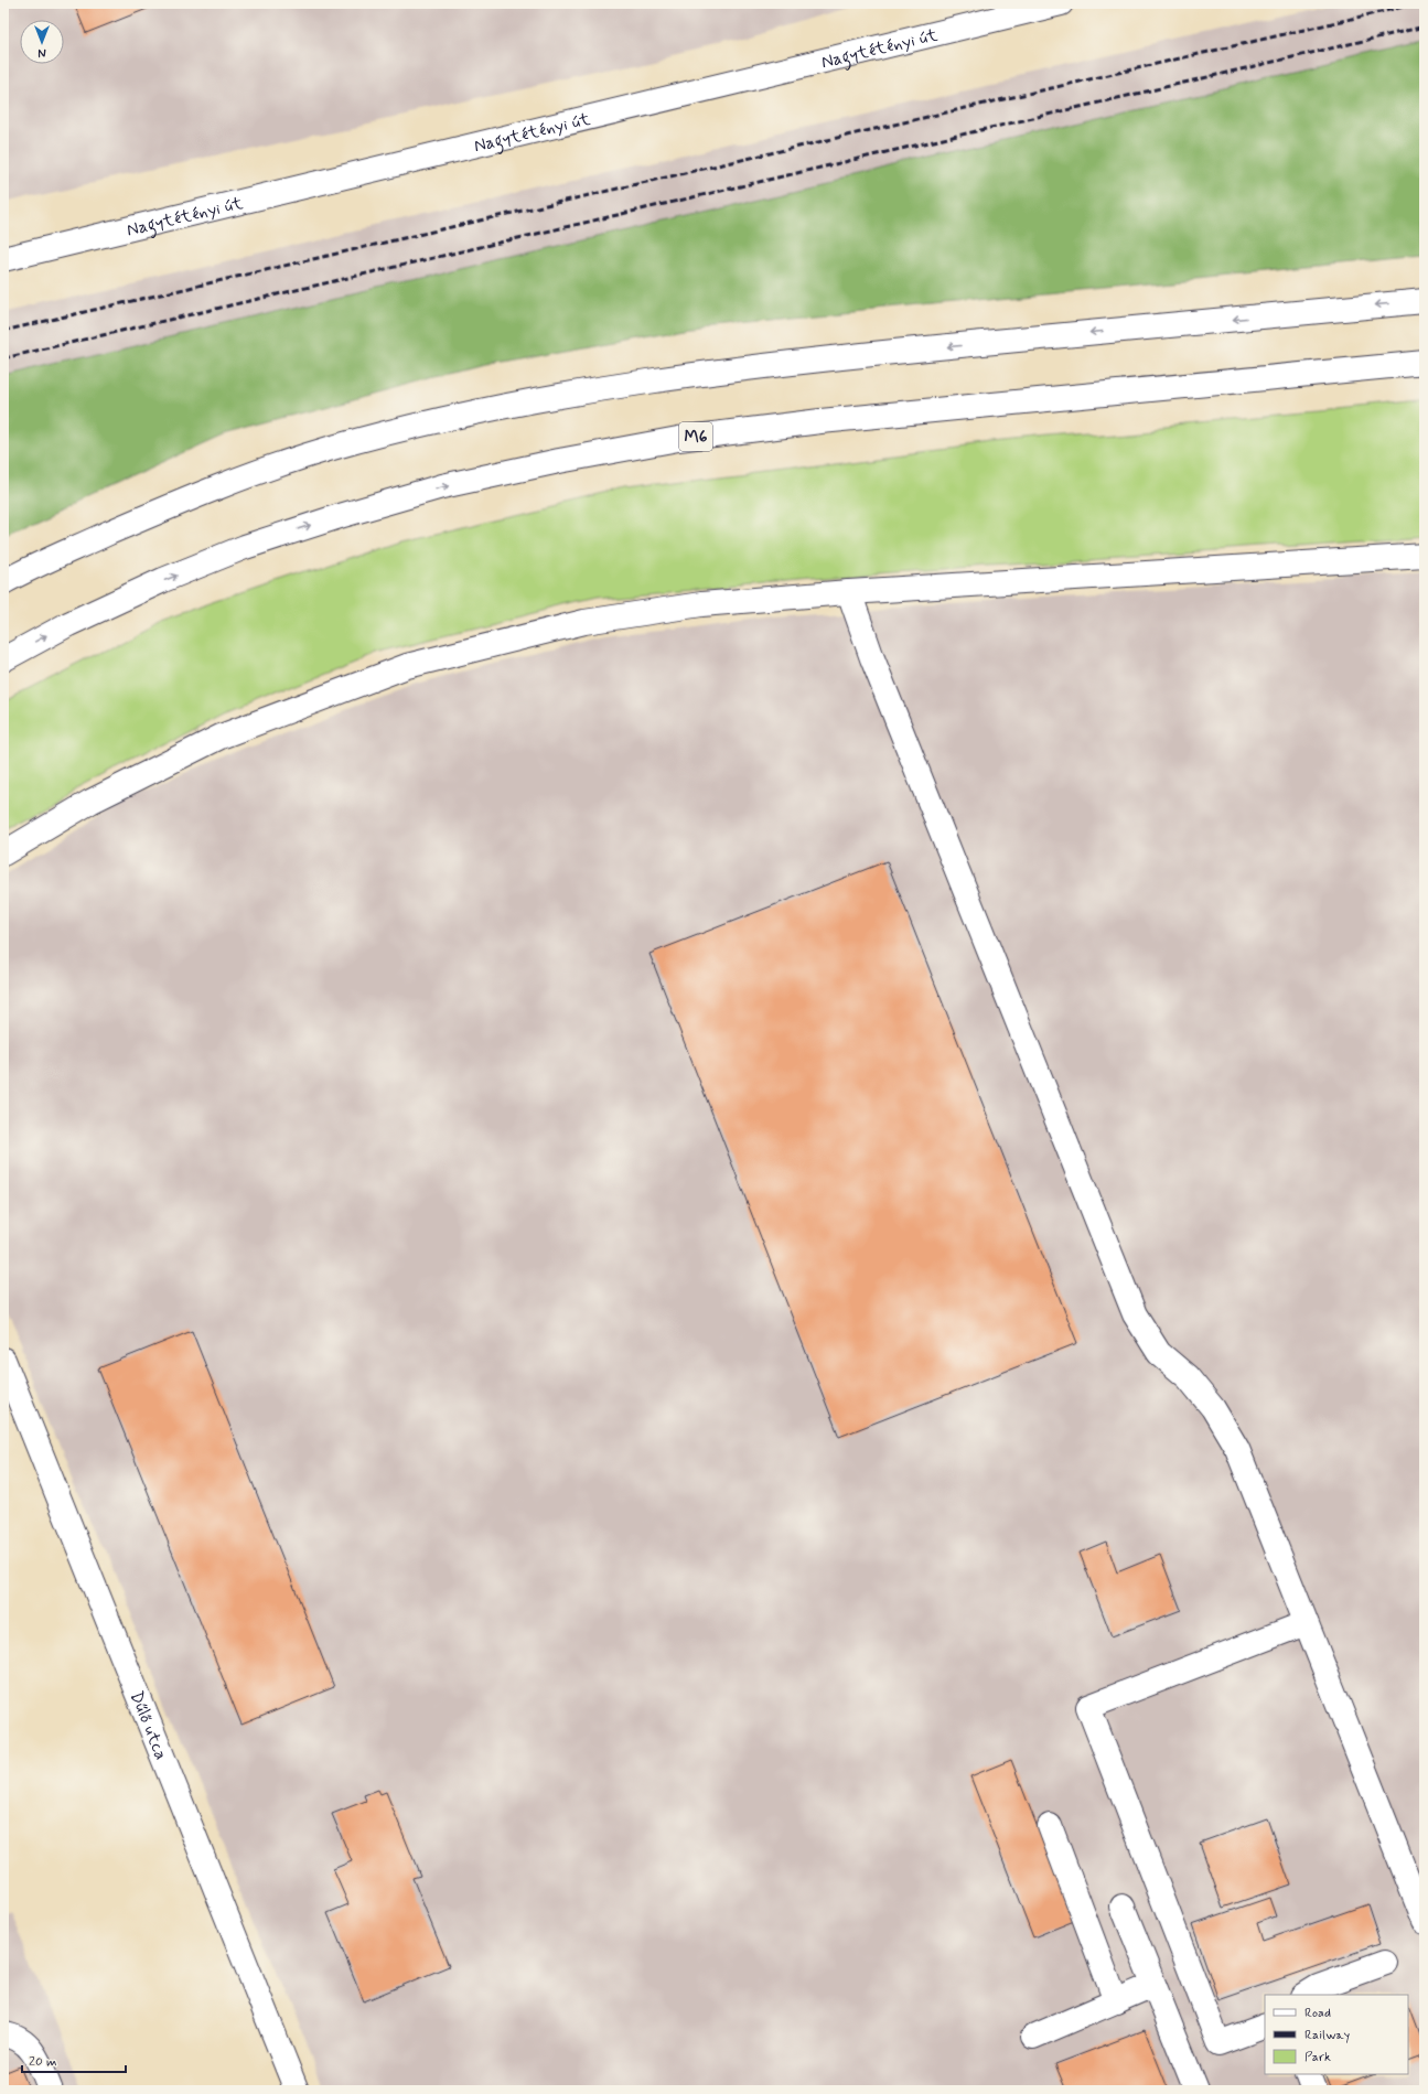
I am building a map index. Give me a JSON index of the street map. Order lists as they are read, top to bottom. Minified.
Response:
{"streets":{"main road":["Nagytétényi út","M6","Dűlő utca"]},"legend":["Road","Railway","Park"],"scale_bar":"20 m","north":"bottom"}
